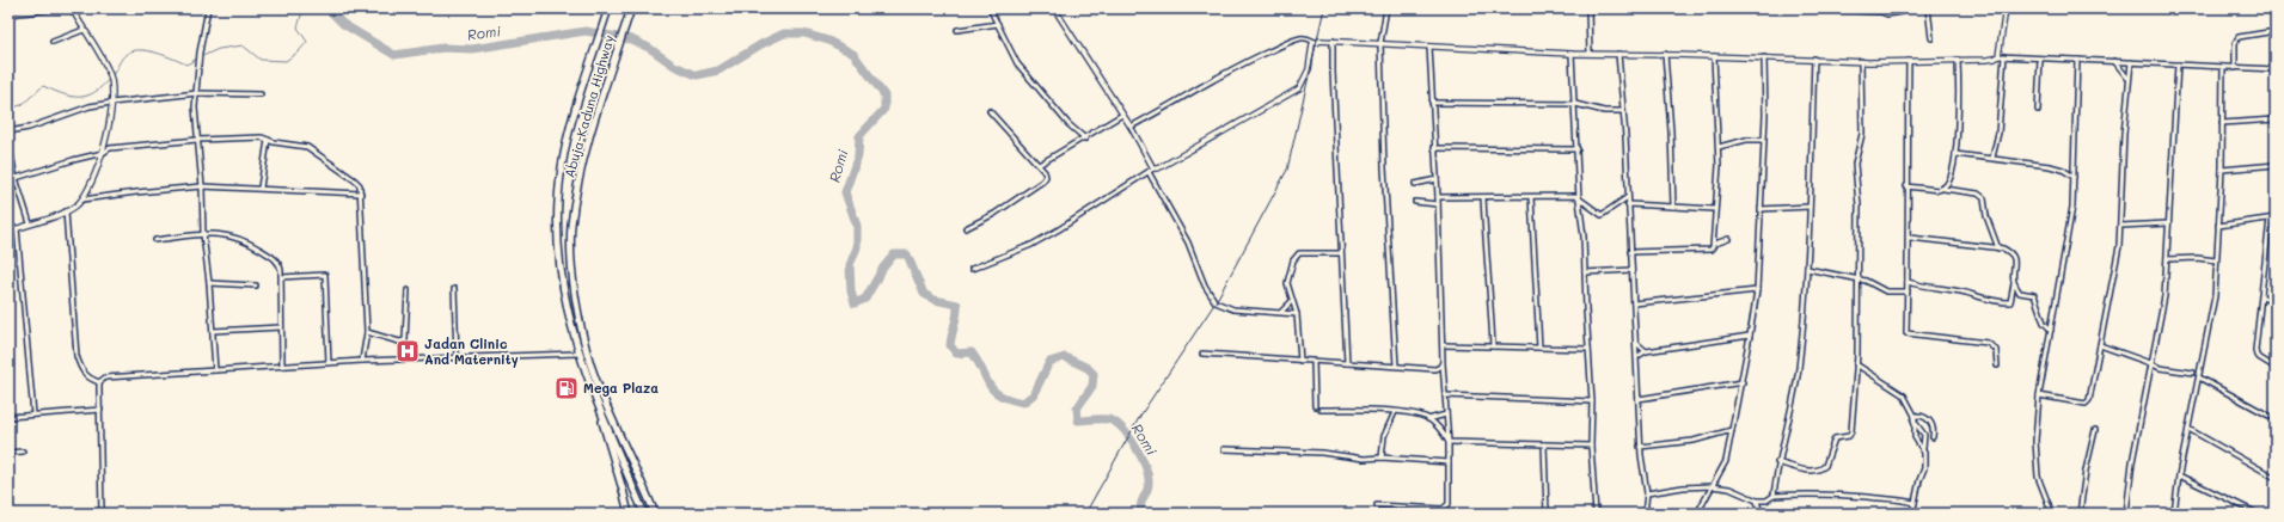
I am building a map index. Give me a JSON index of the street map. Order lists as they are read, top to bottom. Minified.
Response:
{"streets":{"highway":["Abuja-Kaduna Highway"]},"water":["Romi"],"places":{"hospital":["Jadan Clinic And Maternity"],"fuel station":["Mega Plaza"]}}
